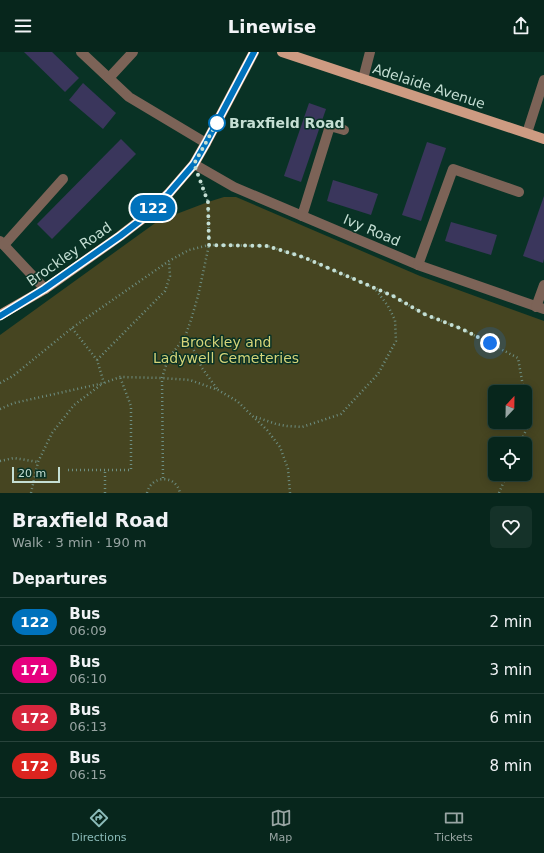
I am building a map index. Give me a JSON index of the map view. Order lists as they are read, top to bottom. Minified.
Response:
{"streets":{"main road":["Adelaide Avenue","Brockley Road"],"street":["Ivy Road"]},"crossings":[["Ivy Road","Brockley Road"]],"parks":["Brockley and Ladywell Cemeteries"],"places":["Braxfield Road"],"lines":["bus line 122"],"scale_bar":"20 m","north":"top","page":{"header":"Linewise","on_map":"122","scale":"20 m","heading":[["Braxfield Road","Walk · 3 min · 190 m"],"Departures"],"list":[{"mark":"122","name":"Bus","note":"06:09","value":"2 min"},{"mark":"171","name":"Bus","note":"06:10","value":"3 min"},{"mark":"172","name":"Bus","note":"06:13","value":"6 min"},{"mark":"172","name":"Bus","note":"06:15","value":"8 min"}],"tabs":["Directions","Map","Tickets"]}}
